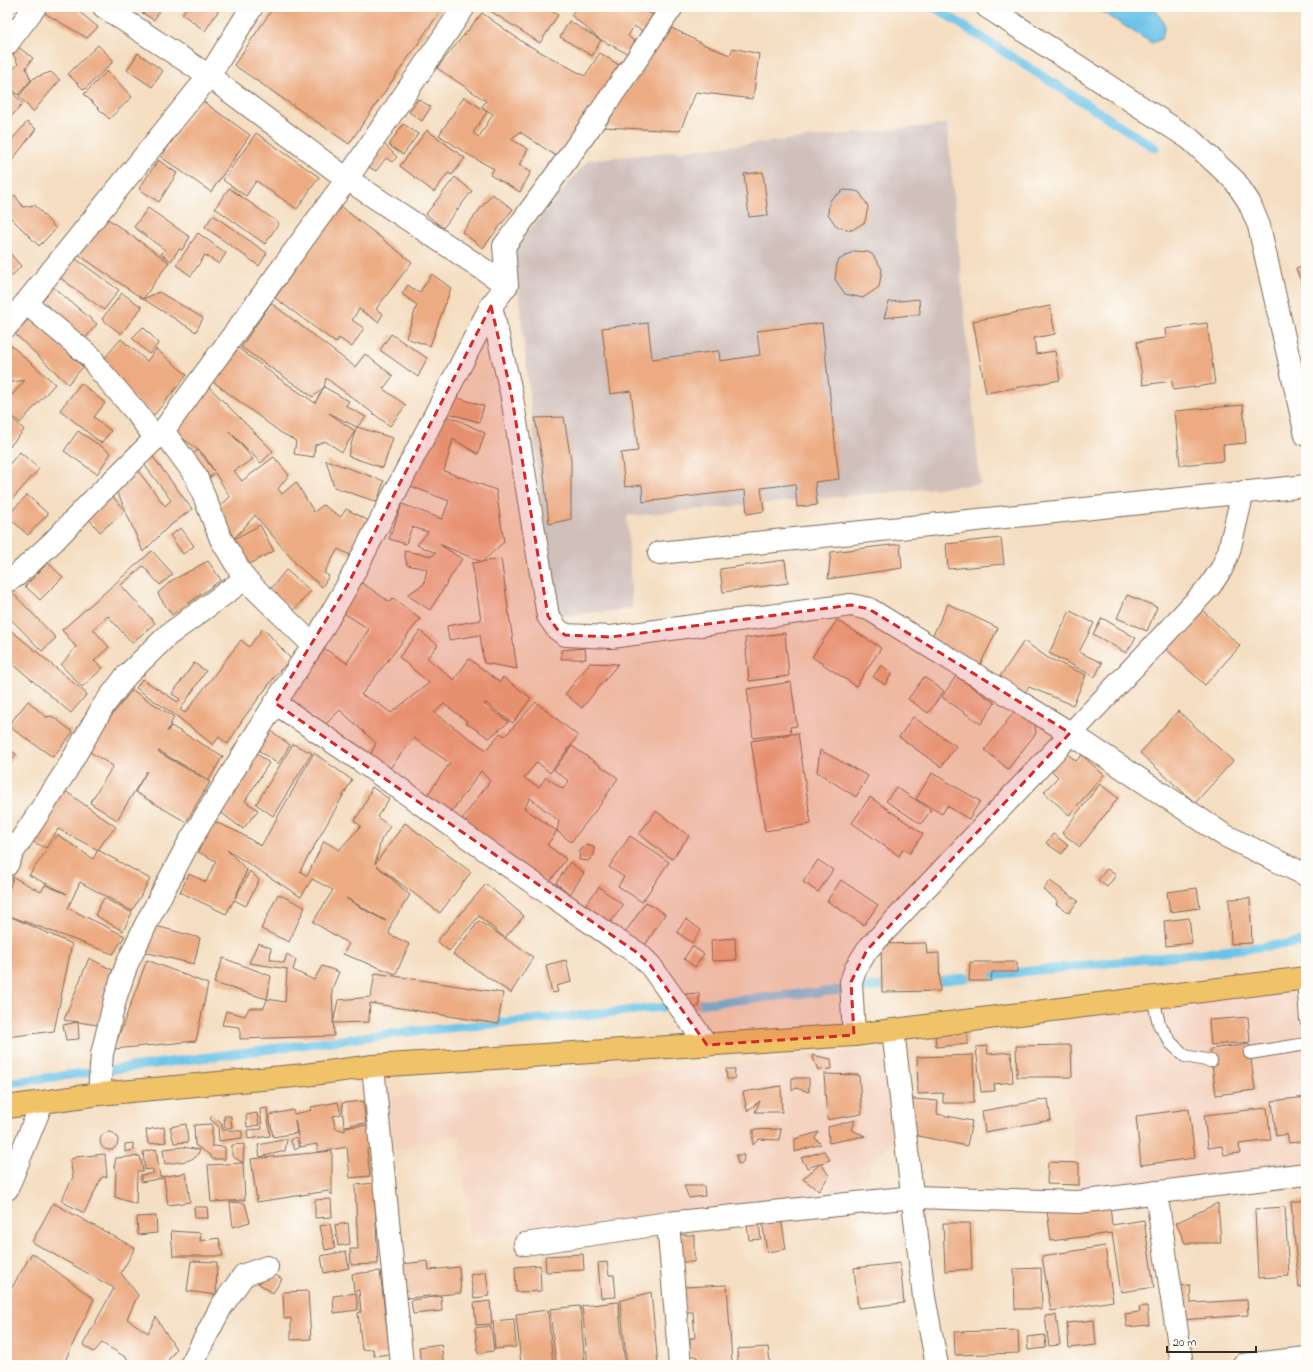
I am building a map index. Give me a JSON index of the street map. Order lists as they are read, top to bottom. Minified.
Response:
{"scale_bar":"20 m"}
